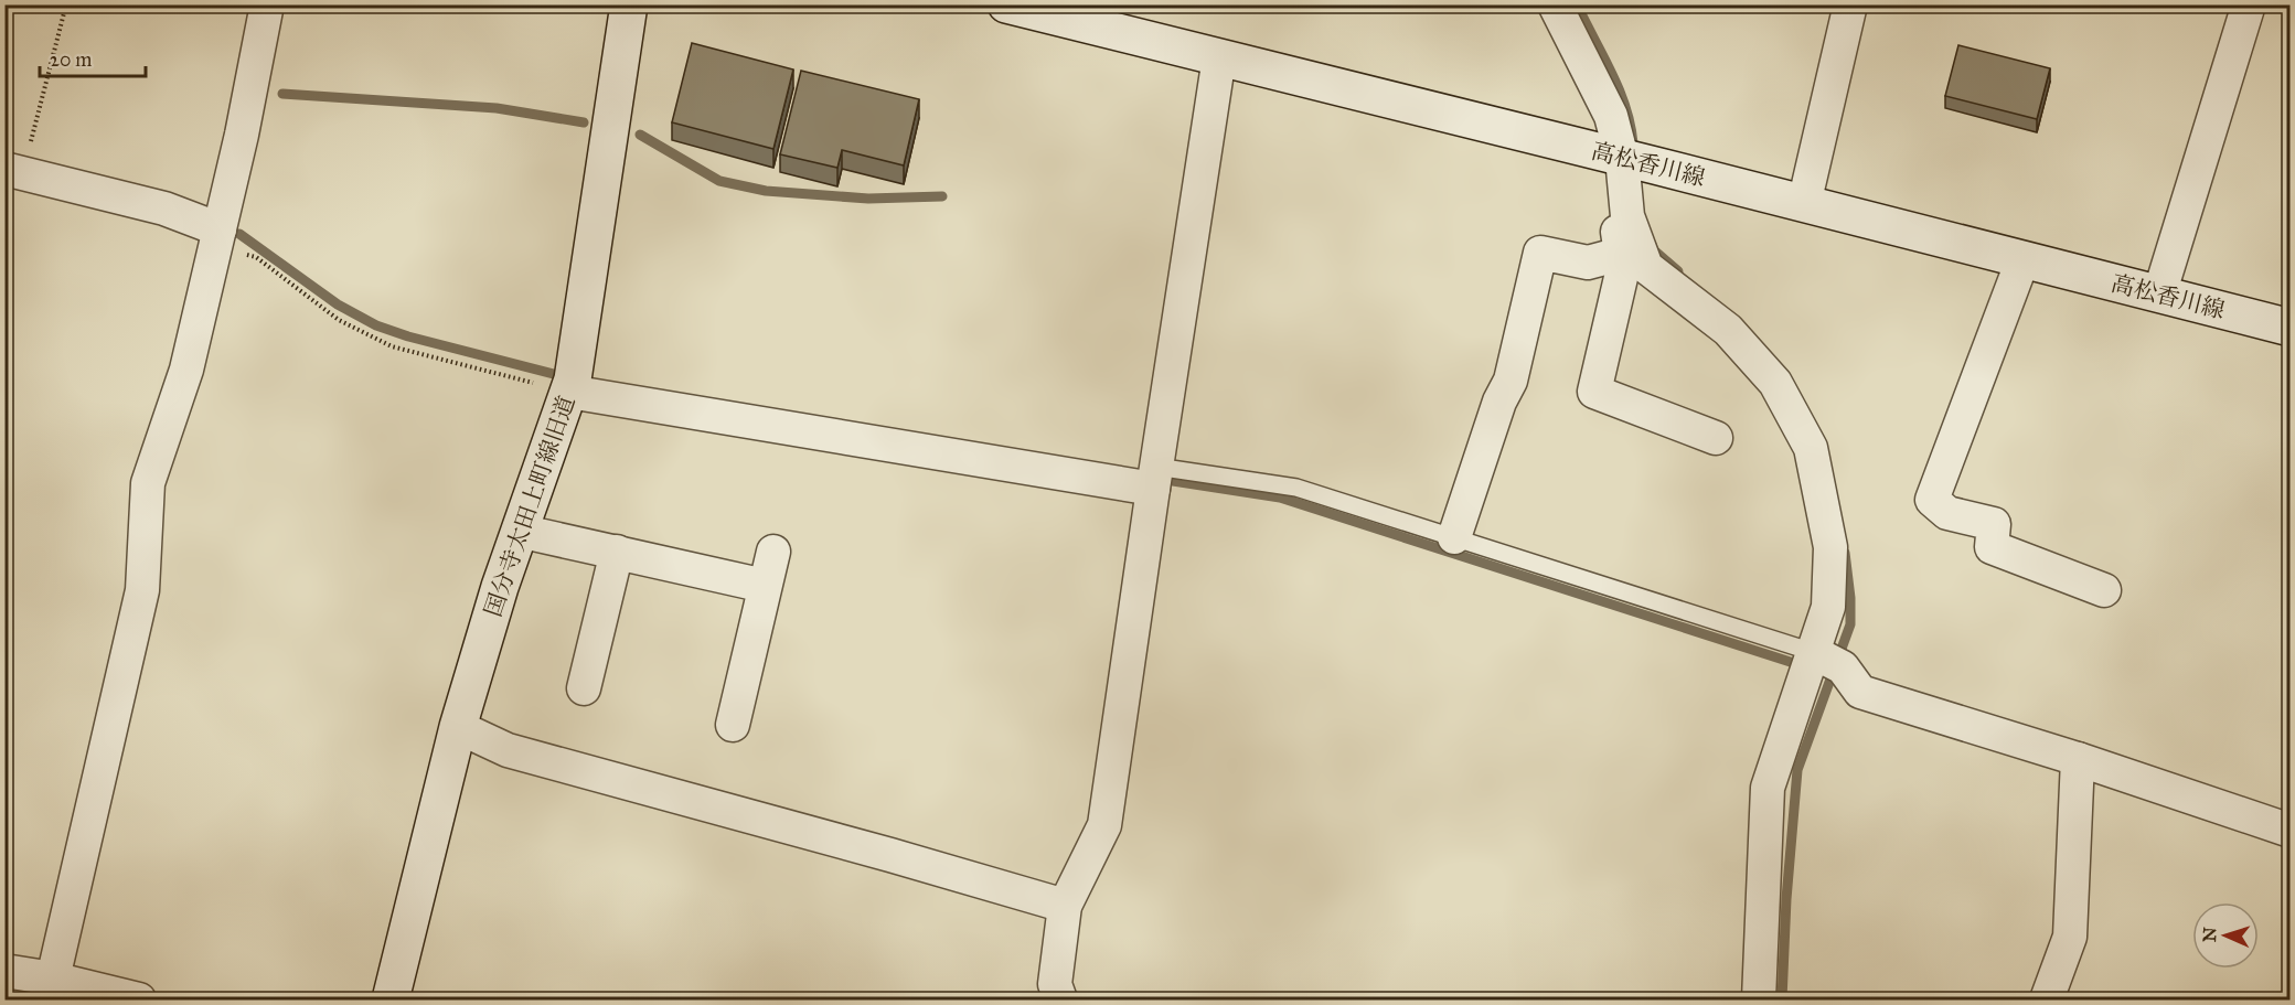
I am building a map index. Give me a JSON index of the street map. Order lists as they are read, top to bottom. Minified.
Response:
{"streets":{"main road":["高松香川線","国分寺太田上町線旧道"]},"scale_bar":"20 m","north":"left"}
